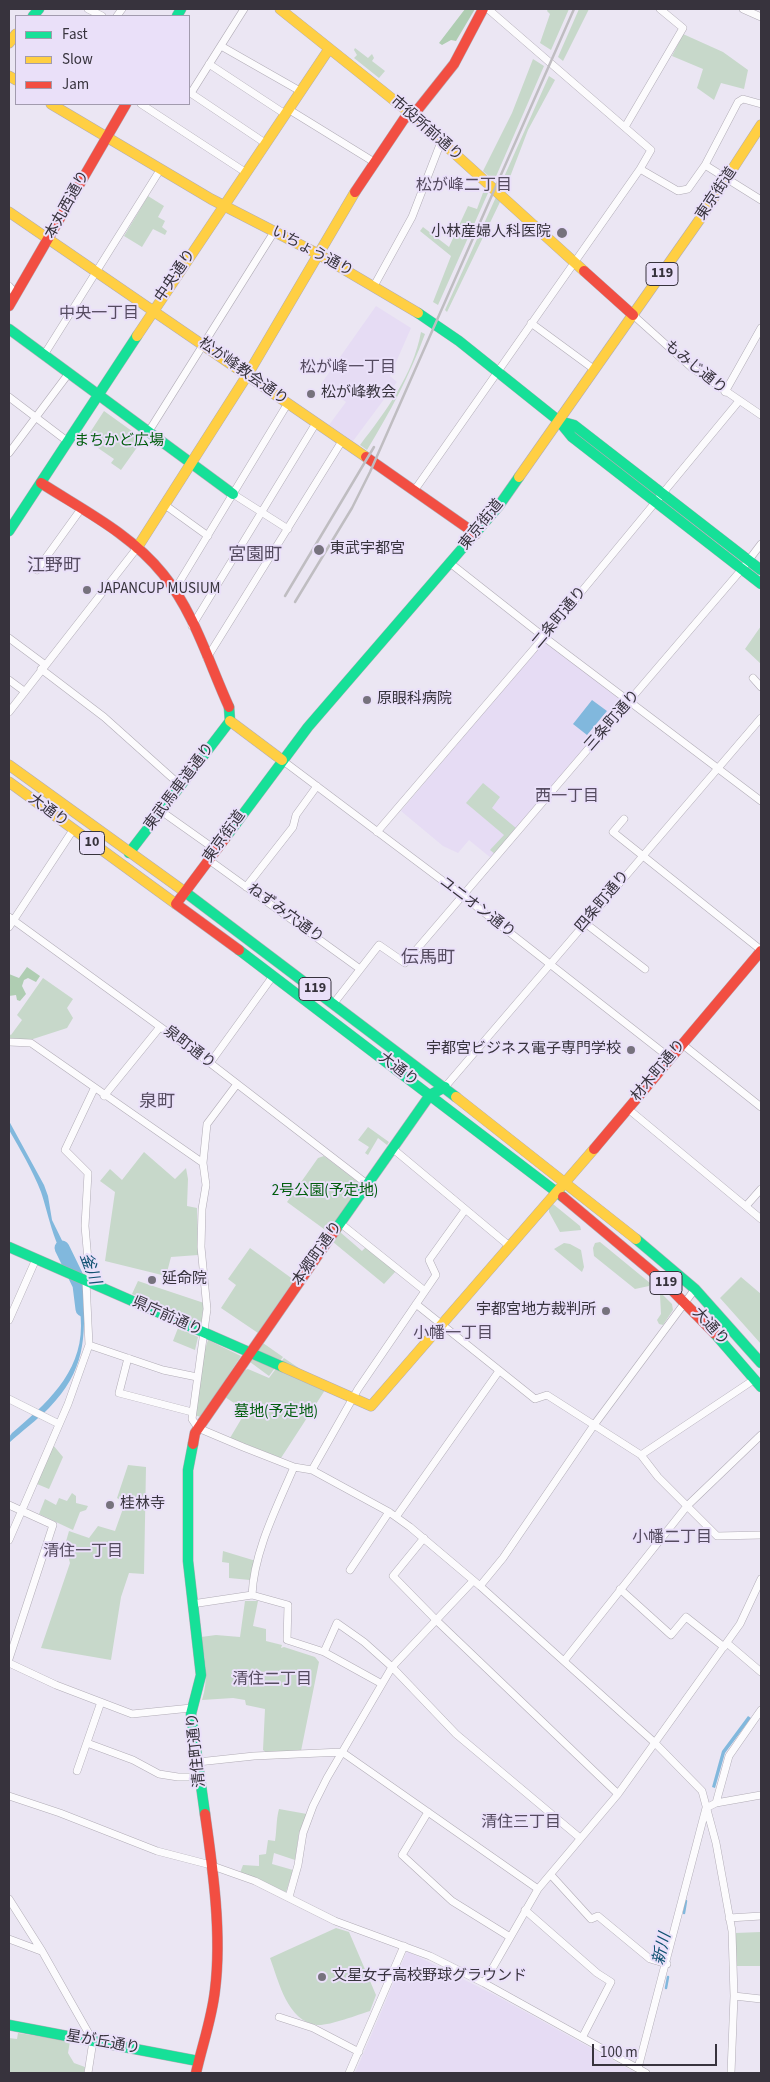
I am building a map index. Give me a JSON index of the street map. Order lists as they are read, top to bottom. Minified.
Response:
{"streets":{"main road":["市役所前通り","東京街道","本丸西通り","いちょう通り","119","中央通り","松が峰教会通り","東武馬車道通り","大通り","10","材木町通り","本郷町通り","県庁前通り","清住町通り","星が丘通り"],"street":["もみじ通り","二条町通り","三条町通り","四条町通り","ユニオン通り","ねずみ穴通り","泉町通り"]},"crossings":[["市役所前通り","東京街道"],["市役所前通り","中央通り"],["市役所前通り","もみじ通り"],["東京街道","いちょう通り"],["東京街道","もみじ通り"],["東京街道","松が峰教会通り"],["東京街道","大通り"],["東京街道","ユニオン通り"],["東京街道","ねずみ穴通り"],["本丸西通り","いちょう通り"],["本丸西通り","松が峰教会通り"],["いちょう通り","中央通り"],["中央通り","松が峰教会通り"],["もみじ通り","二条町通り"],["二条町通り","ユニオン通り"],["三条町通り","ユニオン通り"],["三条町通り","ねずみ穴通り"],["東武馬車道通り","大通り"],["大通り","四条町通り"],["大通り","材木町通り"],["大通り","本郷町通り"],["大通り","県庁前通り"],["四条町通り","ユニオン通り"],["四条町通り","本郷町通り"],["ユニオン通り","材木町通り"],["泉町通り","本郷町通り"],["材木町通り","県庁前通り"],["本郷町通り","県庁前通り"],["本郷町通り","清住町通り"],["県庁前通り","清住町通り"],["清住町通り","星が丘通り"]],"districts":["松が峰二丁目","中央一丁目","松が峰一丁目","宮園町","江野町","西一丁目","伝馬町","泉町","小幡一丁目","小幡二丁目","清住一丁目","清住二丁目","清住三丁目"],"water":["釜川","新川"],"parks":["まちかど広場","2号公園(予定地)","墓地(予定地)"],"places":["小林産婦人科医院","松が峰教会","東武宇都宮","JAPANCUP MUSIUM","原眼科病院","宇都宮ビジネス電子専門学校","延命院","宇都宮地方裁判所","桂林寺","文星女子高校野球グラウンド"],"legend":["Fast","Slow","Jam"],"scale_bar":"100 m"}
